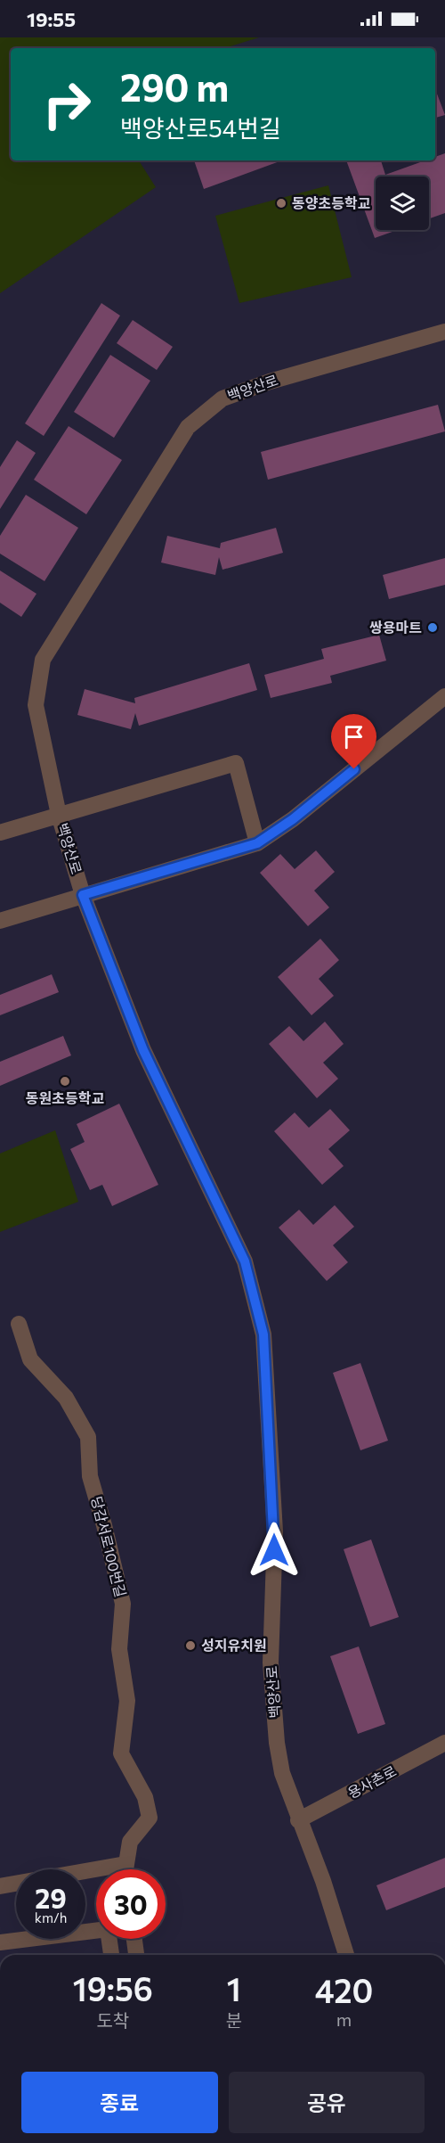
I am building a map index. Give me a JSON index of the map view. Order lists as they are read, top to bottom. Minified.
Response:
{"streets":{"street":["백양산로","당감서로100번길","용사촌로"]},"crossings":[["백양산로","용사촌로"]],"places":["동양초등학교","쌍용마트","동원초등학교","성지유치원"],"page":{"status":"19:55","turn":["290 m","백양산로54번길"],"speed":"29 km/h","limit":"30","eta":["19:56","도착","1","분","420","m"],"buttons":["종료","공유"]}}
